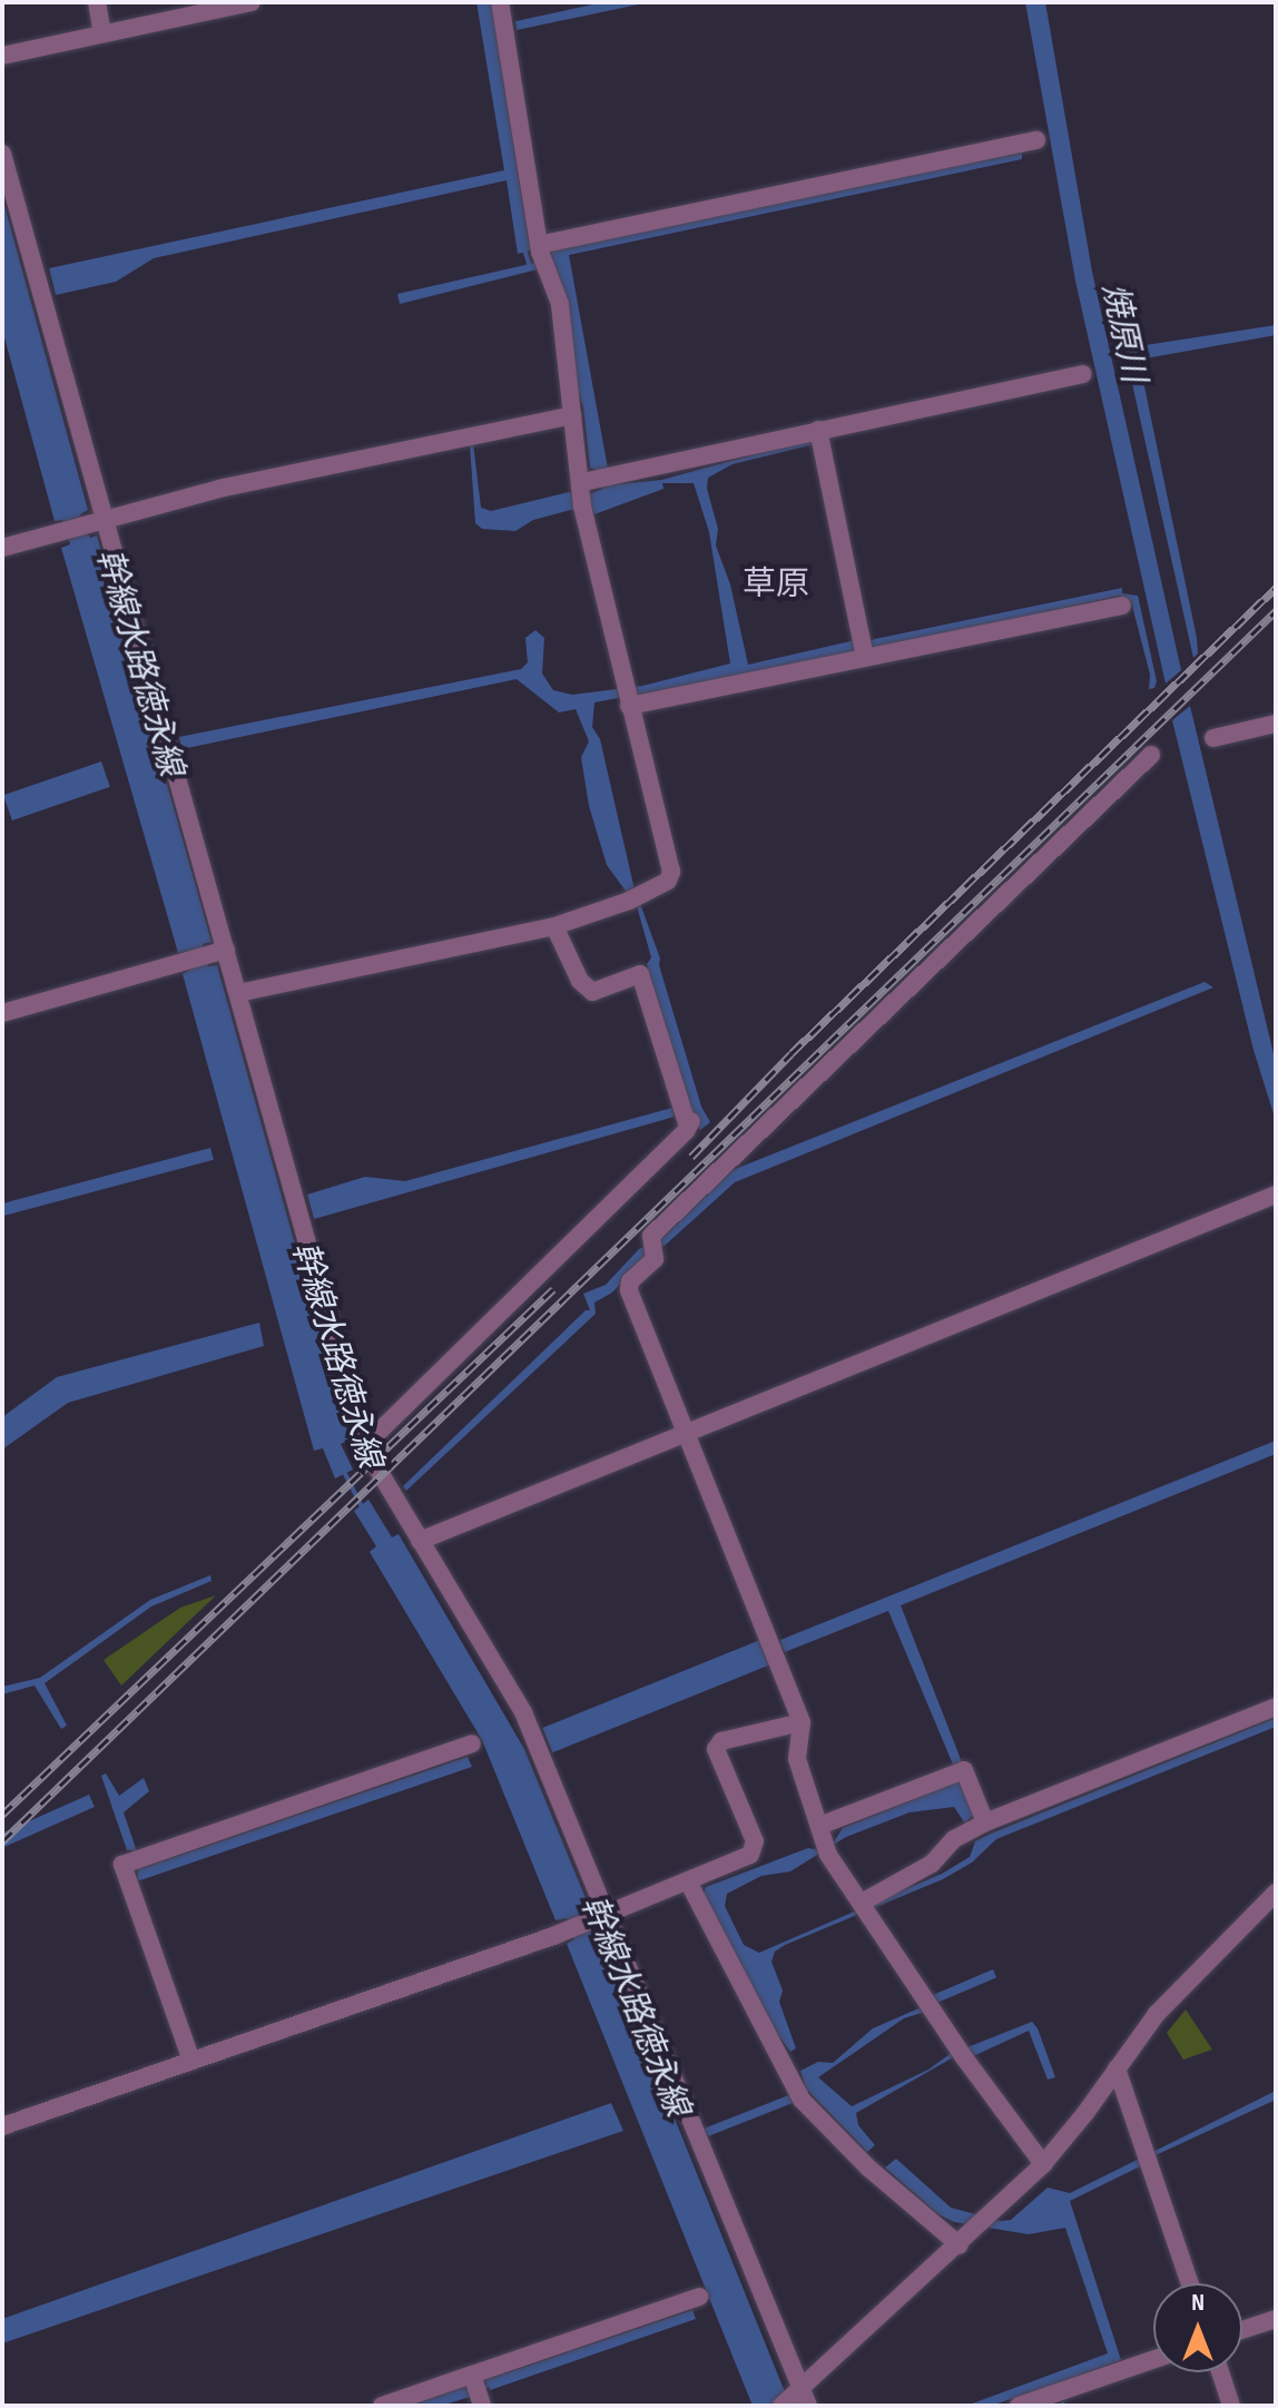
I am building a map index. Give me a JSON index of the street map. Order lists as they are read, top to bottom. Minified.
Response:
{"districts":["草原"],"water":["焼原川","幹線水路徳永線"],"north":"top"}
